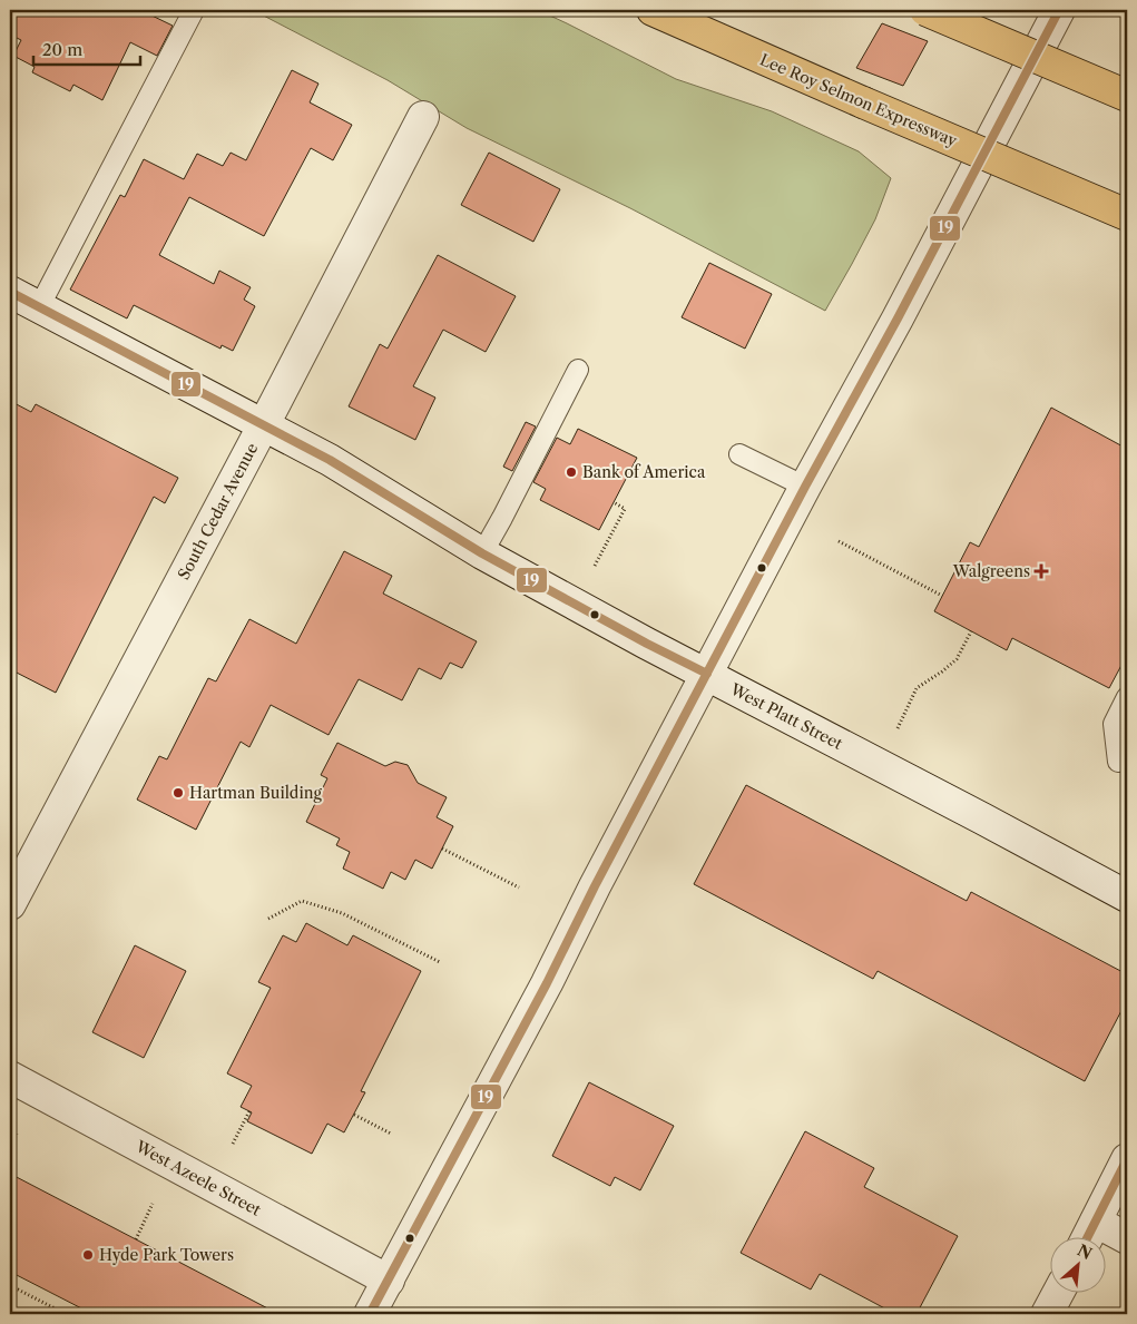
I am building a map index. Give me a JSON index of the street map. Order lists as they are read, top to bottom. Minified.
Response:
{"streets":{"highway":["Lee Roy Selmon Expressway"],"street":["South Cedar Avenue","West Platt Street","West Azeele Street"]},"crossings":[["South Cedar Avenue","West Platt Street"]],"places":{"other":["Bank of America","Hartman Building","Hyde Park Towers"],"health":["Walgreens"]},"lines":["transit line 19"],"scale_bar":"20 m","north":"top right"}
